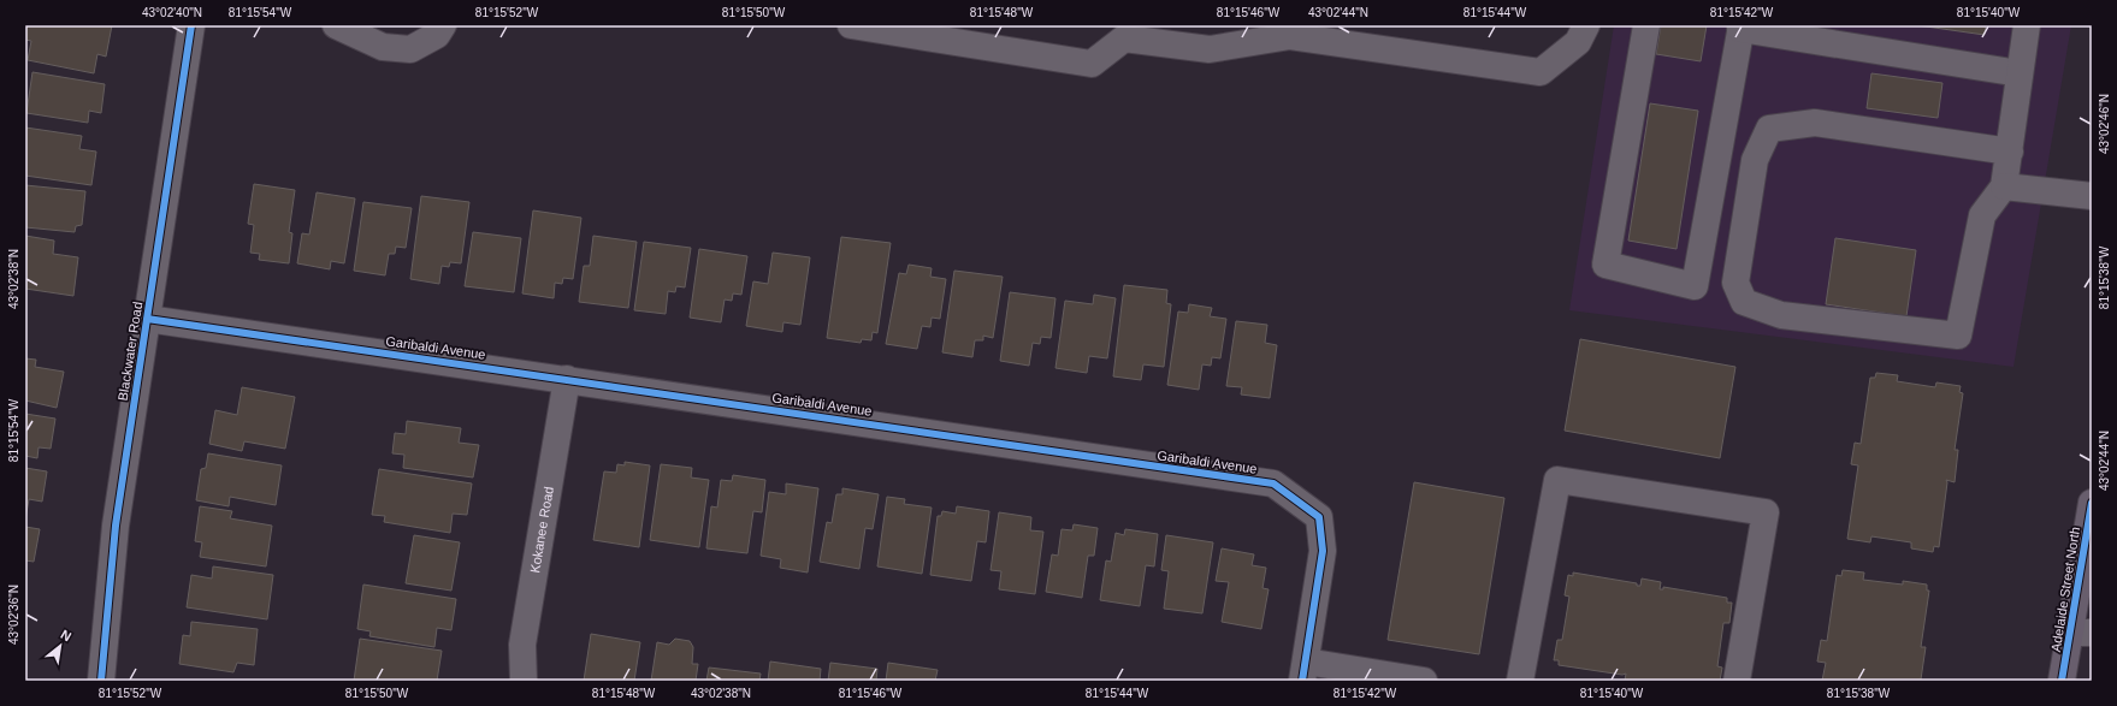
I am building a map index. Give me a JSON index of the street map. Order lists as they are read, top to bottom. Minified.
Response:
{"streets":{"main road":["Adelaide Street North"],"street":["Garibaldi Avenue","Blackwater Road","Kokanee Road"]},"crossings":[["Garibaldi Avenue","Blackwater Road"],["Garibaldi Avenue","Kokanee Road"]],"north":"top right","coordinates":["43°02'40\"N","81°15'54\"W","81°15'52\"W","81°15'50\"W","81°15'48\"W","81°15'46\"W","43°02'44\"N","81°15'44\"W","81°15'42\"W","81°15'40\"W","43°02'46\"N","81°15'38\"W","43°02'38\"N","43°02'36\"N"]}
